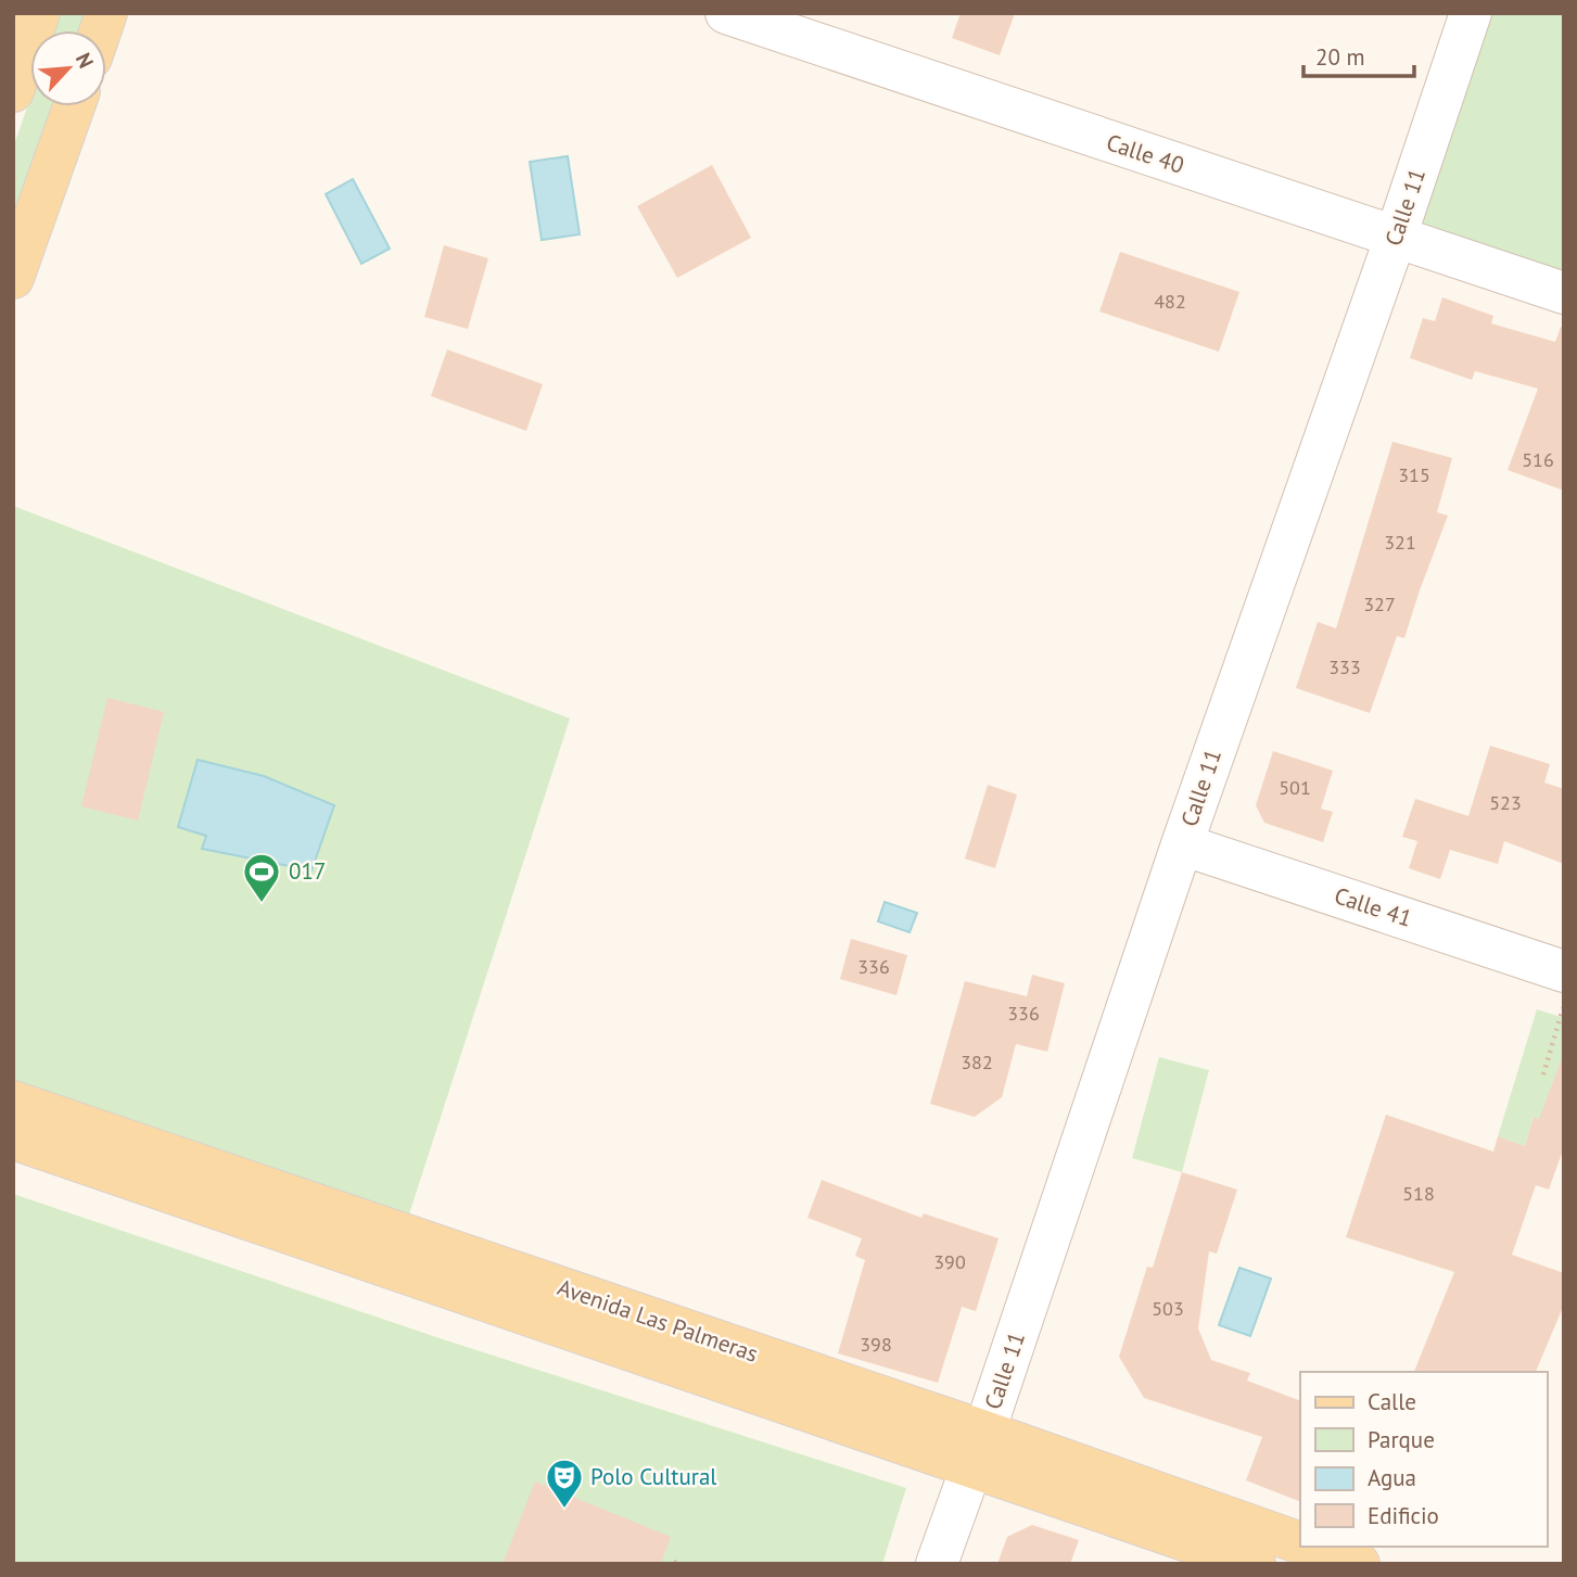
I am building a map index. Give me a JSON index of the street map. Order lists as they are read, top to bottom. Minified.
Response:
{"streets":{"main road":["Avenida Las Palmeras"],"street":["Calle 40","Calle 11","Calle 41"]},"crossings":[["Calle 40","Calle 11"],["Calle 11","Calle 41"],["Calle 11","Avenida Las Palmeras"]],"places":{"sports":["017"],"theatre":["Polo Cultural"]},"house_numbers":["482","516","315","321","327","333","501","523","336","336","382","518","390","503","398"],"legend":["Calle","Parque","Agua","Edificio"],"scale_bar":"20 m","north":"top right"}
